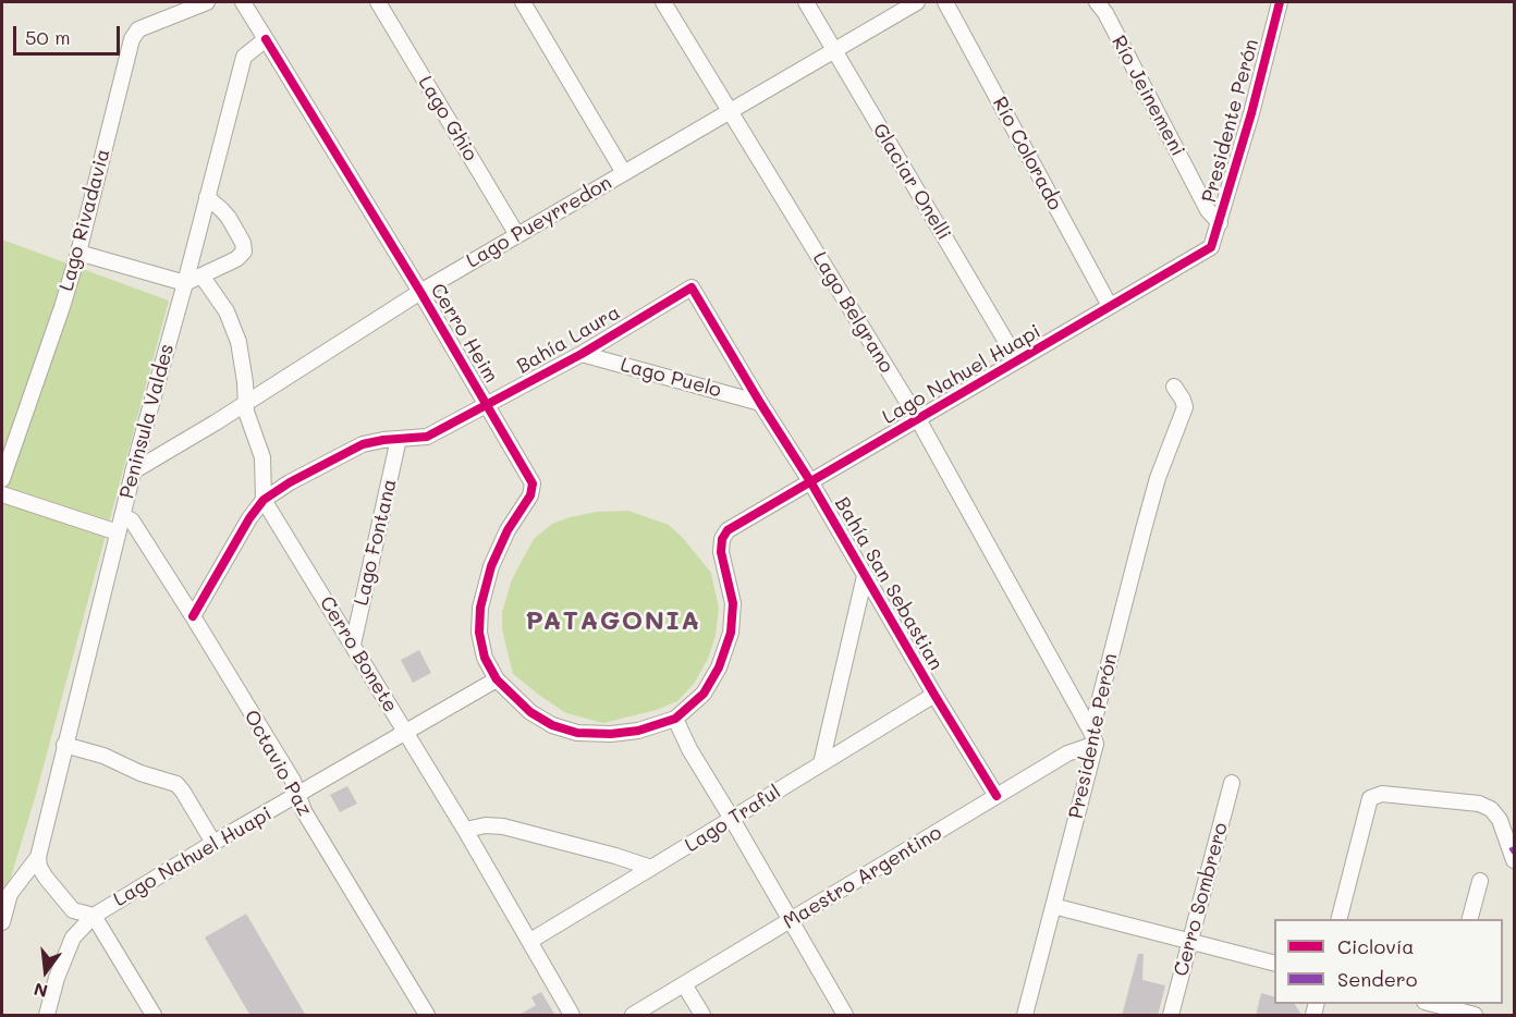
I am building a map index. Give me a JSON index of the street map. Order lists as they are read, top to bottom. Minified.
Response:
{"streets":{"street":["Río Jeinemeni","Lago Ghio","Presidente Perón","Río Colorado","Glaciar Onelli","Lago Rivadavia","Lago Pueyrredon","Lago Belgrano","Cerro Heim","Bahía Laura","Lago Nahuel Huapi","Lago Puelo","Peninsula Valdes","Lago Fontana","Bahía San Sebastian","Cerro Bonete","Octavio Paz","Lago Traful","Maestro Argentino","Cerro Sombrero"]},"crossings":[["Río Jeinemeni","Presidente Perón"],["Lago Ghio","Lago Pueyrredon"],["Presidente Perón","Lago Belgrano"],["Presidente Perón","Lago Nahuel Huapi"],["Presidente Perón","Maestro Argentino"],["Río Colorado","Lago Nahuel Huapi"],["Glaciar Onelli","Lago Pueyrredon"],["Glaciar Onelli","Lago Nahuel Huapi"],["Lago Pueyrredon","Lago Belgrano"],["Lago Pueyrredon","Cerro Heim"],["Lago Pueyrredon","Peninsula Valdes"],["Lago Belgrano","Lago Nahuel Huapi"],["Lago Belgrano","Maestro Argentino"],["Cerro Heim","Bahía Laura"],["Cerro Heim","Lago Nahuel Huapi"],["Cerro Heim","Peninsula Valdes"],["Bahía Laura","Lago Puelo"],["Bahía Laura","Lago Fontana"],["Bahía Laura","Bahía San Sebastian"],["Bahía Laura","Cerro Bonete"],["Bahía Laura","Octavio Paz"],["Lago Nahuel Huapi","Bahía San Sebastian"],["Lago Nahuel Huapi","Cerro Bonete"],["Lago Nahuel Huapi","Octavio Paz"],["Lago Puelo","Bahía San Sebastian"],["Peninsula Valdes","Octavio Paz"],["Lago Fontana","Cerro Bonete"],["Bahía San Sebastian","Lago Traful"],["Bahía San Sebastian","Maestro Argentino"],["Cerro Bonete","Lago Traful"]],"districts":["PATAGONIA"],"legend":["Ciclovía","Sendero"],"scale_bar":"50 m","north":"bottom"}
